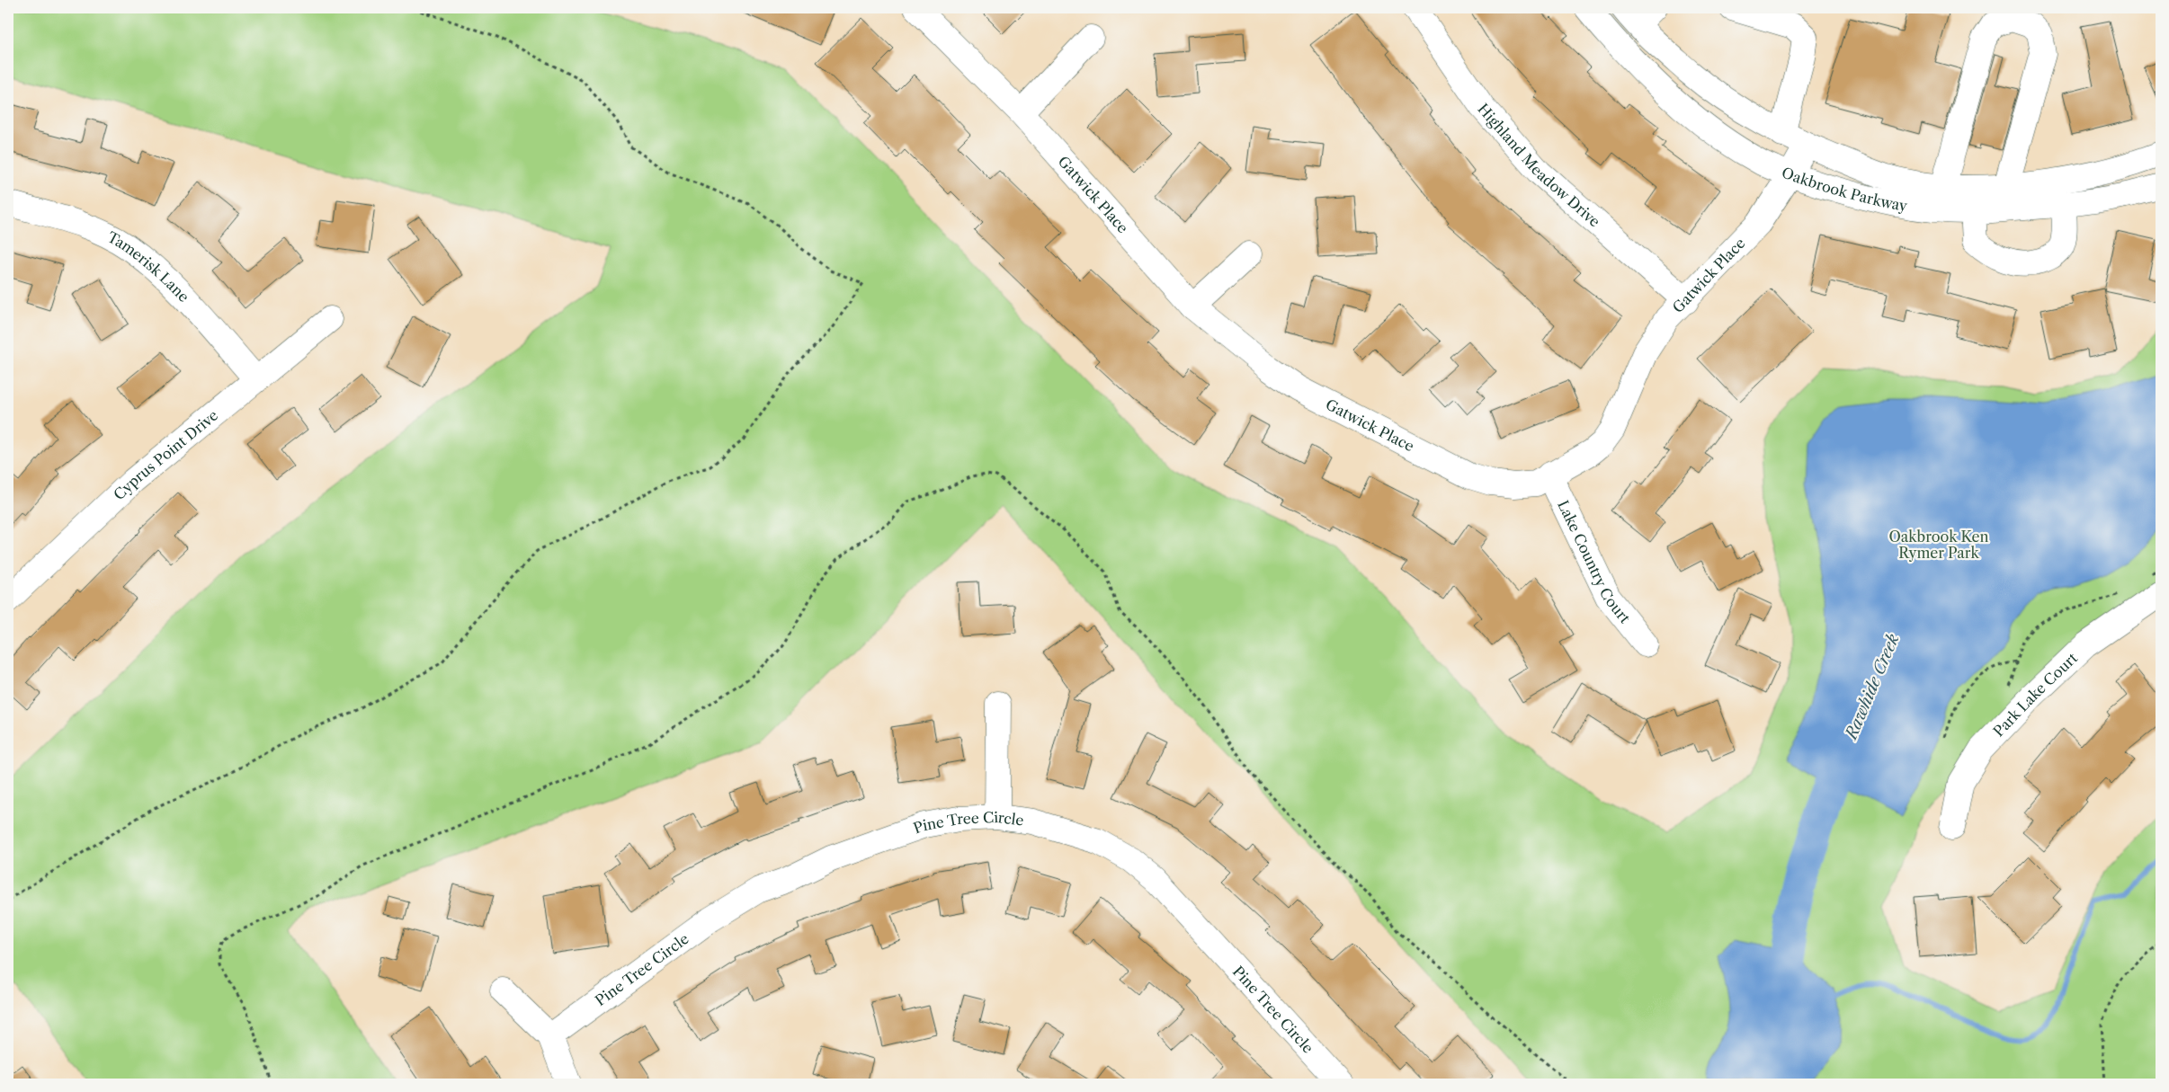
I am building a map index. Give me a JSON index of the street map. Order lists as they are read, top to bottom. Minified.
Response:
{"streets":{"street":["Highland Meadow Drive","Oakbrook Parkway","Gatwick Place","Tamerisk Lane","Cyprus Point Drive","Lake Country Court","Park Lake Court","Pine Tree Circle"]},"crossings":[["Highland Meadow Drive","Gatwick Place"],["Oakbrook Parkway","Gatwick Place"],["Gatwick Place","Lake Country Court"],["Tamerisk Lane","Cyprus Point Drive"]],"water":["Rawhide Creek"],"parks":["Oakbrook Ken Rymer Park"]}
